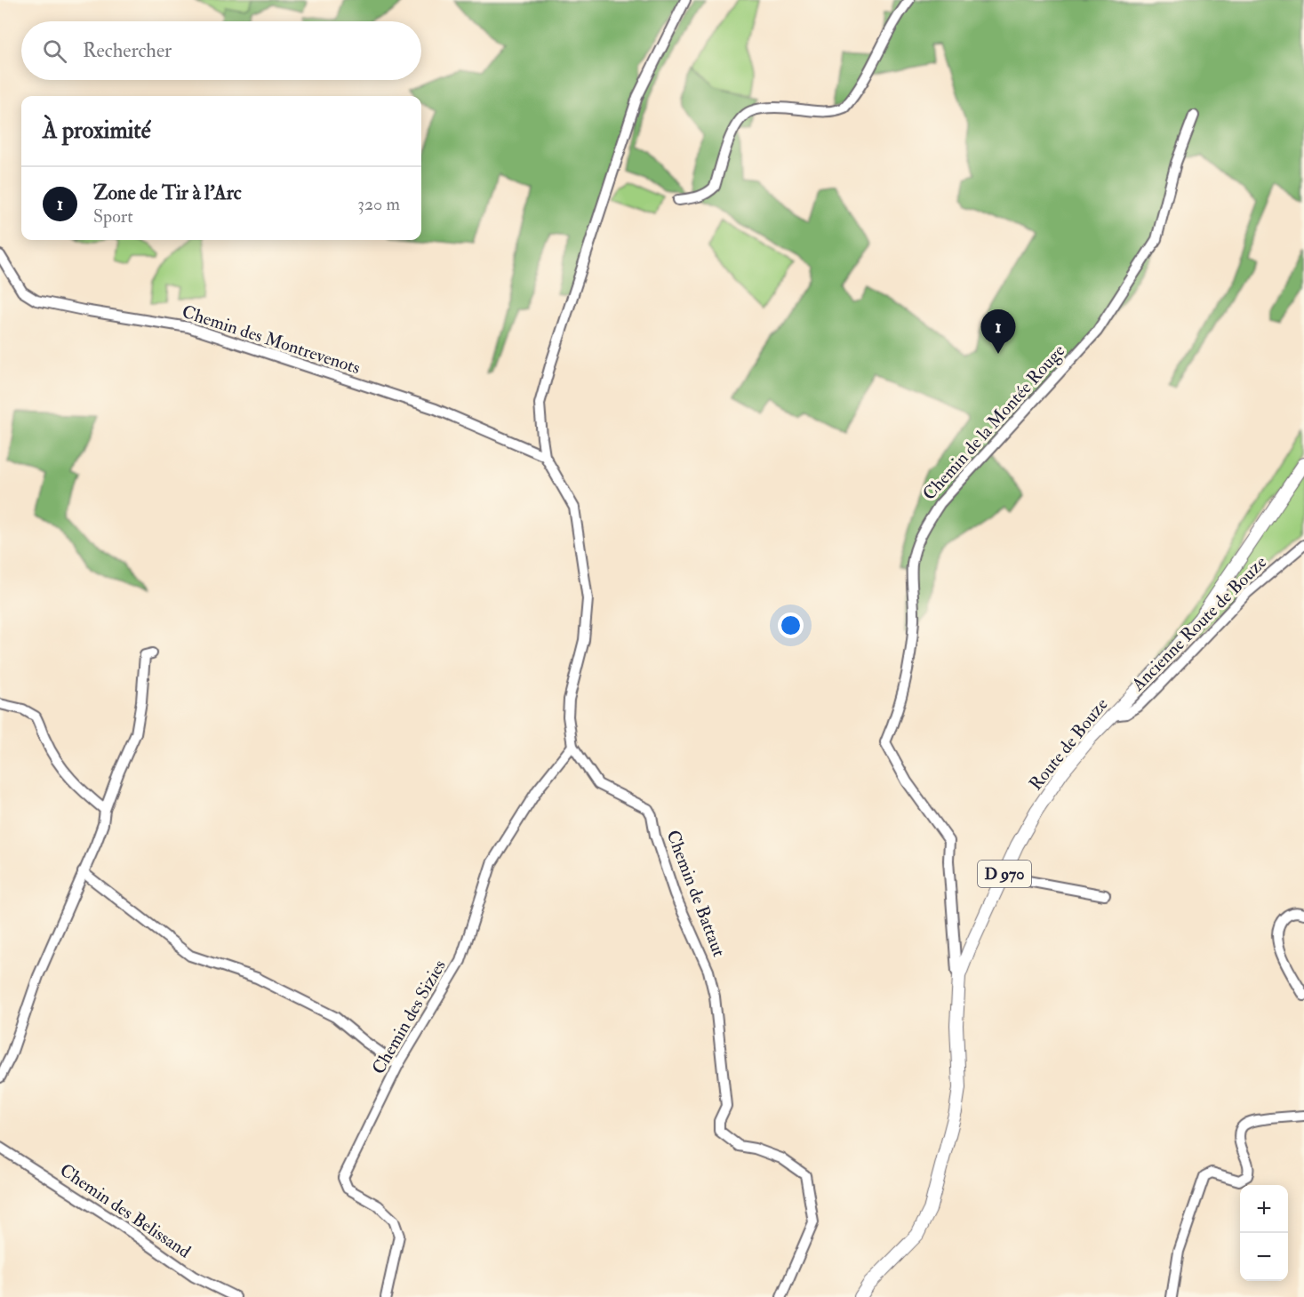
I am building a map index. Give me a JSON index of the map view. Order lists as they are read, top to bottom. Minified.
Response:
{"streets":{"main road":["Route de Bouze","D 970"],"street":["Chemin des Montrevenots","Chemin de la Montée Rouge","Ancienne Route de Bouze","Chemin de Battaut","Chemin des Sizies","Chemin des Belissand"]},"crossings":[["Chemin des Montrevenots","Chemin de Battaut"],["Chemin de la Montée Rouge","Route de Bouze"],["Ancienne Route de Bouze","Route de Bouze"],["Chemin de Battaut","Chemin des Sizies"]],"page":{"search":"Rechercher","heading":"À proximité","list":[{"mark":"1","name":"Zone de Tir à l'Arc","note":"Sport","value":"320 m"}],"pins":"1","map_buttons":["+","−"]}}
